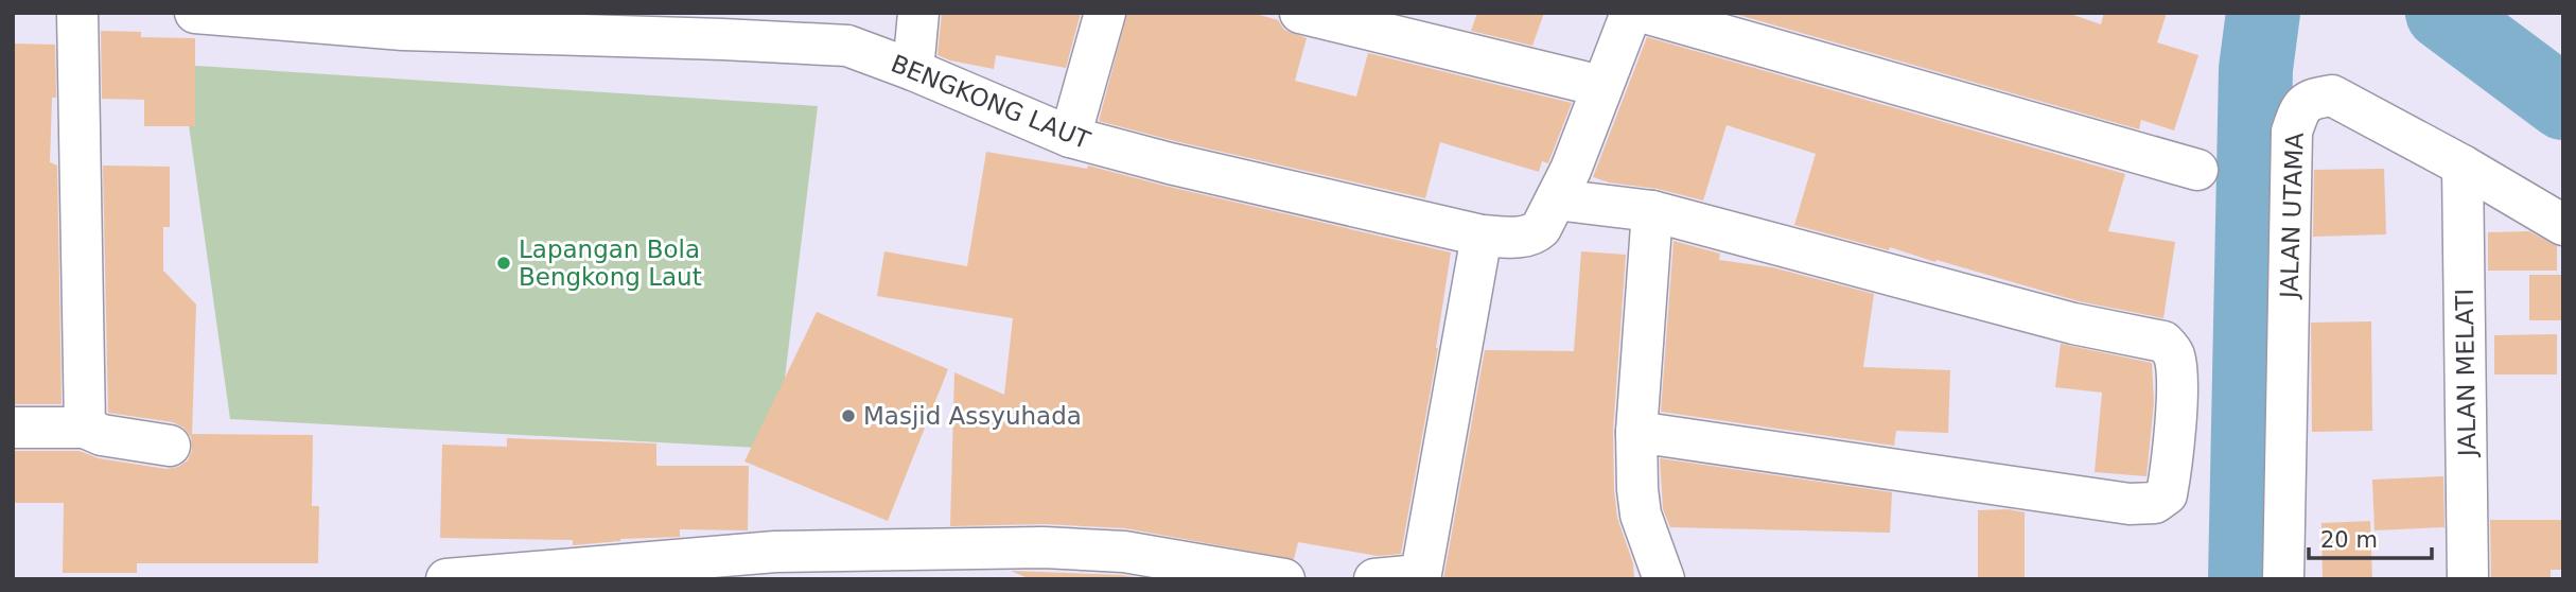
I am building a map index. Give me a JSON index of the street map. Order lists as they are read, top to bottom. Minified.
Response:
{"streets":{"street":["BENGKONG LAUT","JALAN UTAMA","JALAN MELATI"]},"crossings":[["JALAN UTAMA","JALAN MELATI"]],"places":["Lapangan Bola Bengkong Laut","Masjid Assyuhada"],"scale_bar":"20 m"}
